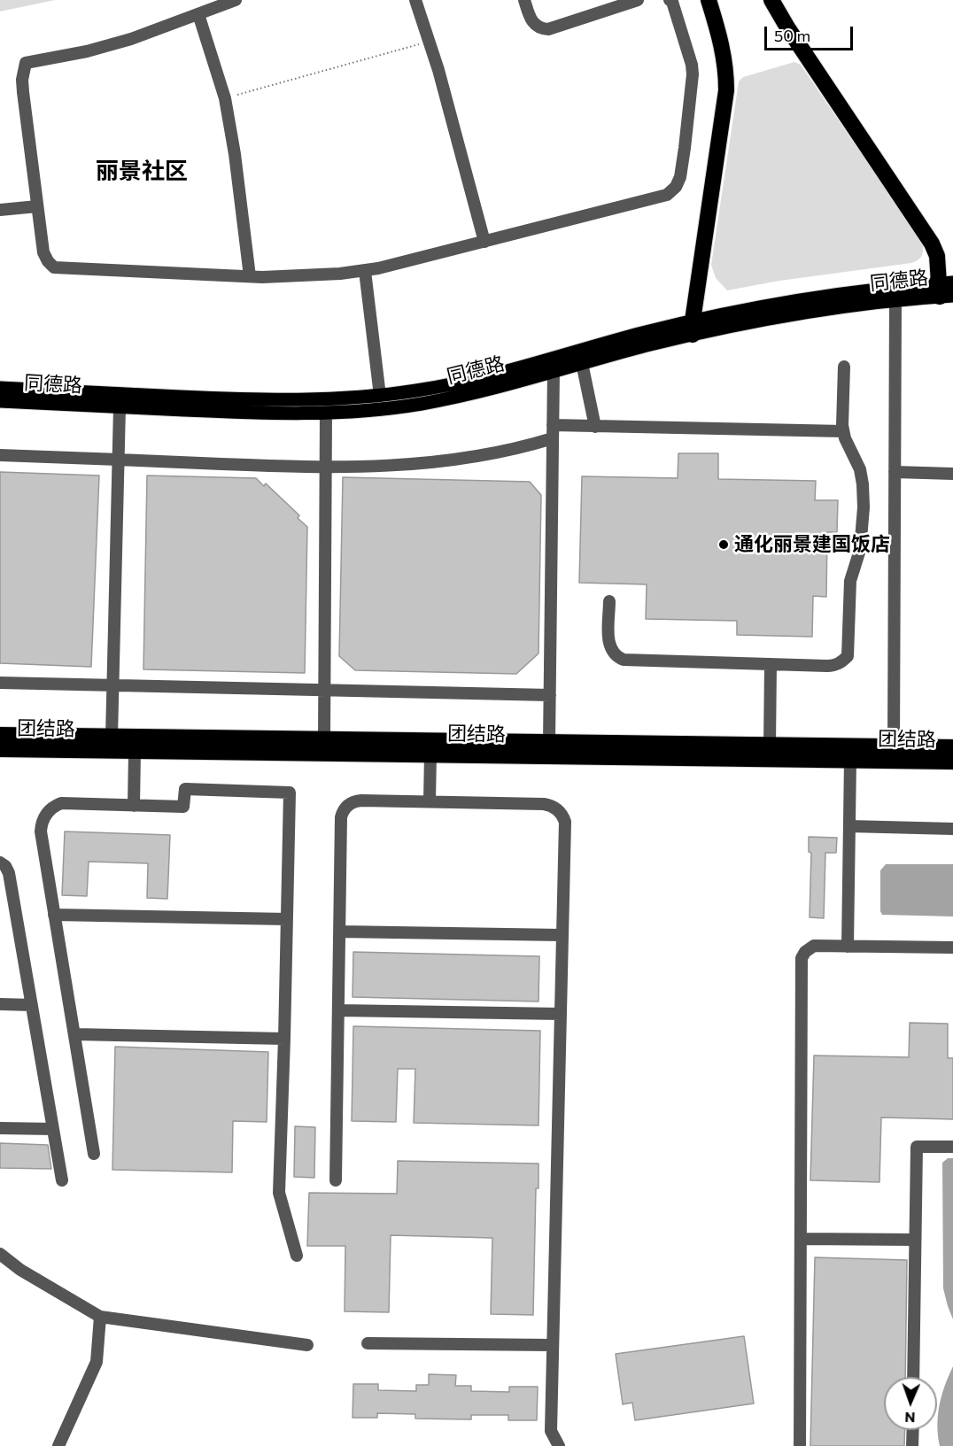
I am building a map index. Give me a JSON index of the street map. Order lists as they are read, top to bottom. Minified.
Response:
{"streets":{"highway":["团结路"],"main road":["同德路"]},"districts":["丽景社区"],"places":["通化丽景建国饭店"],"scale_bar":"50 m","north":"bottom"}
